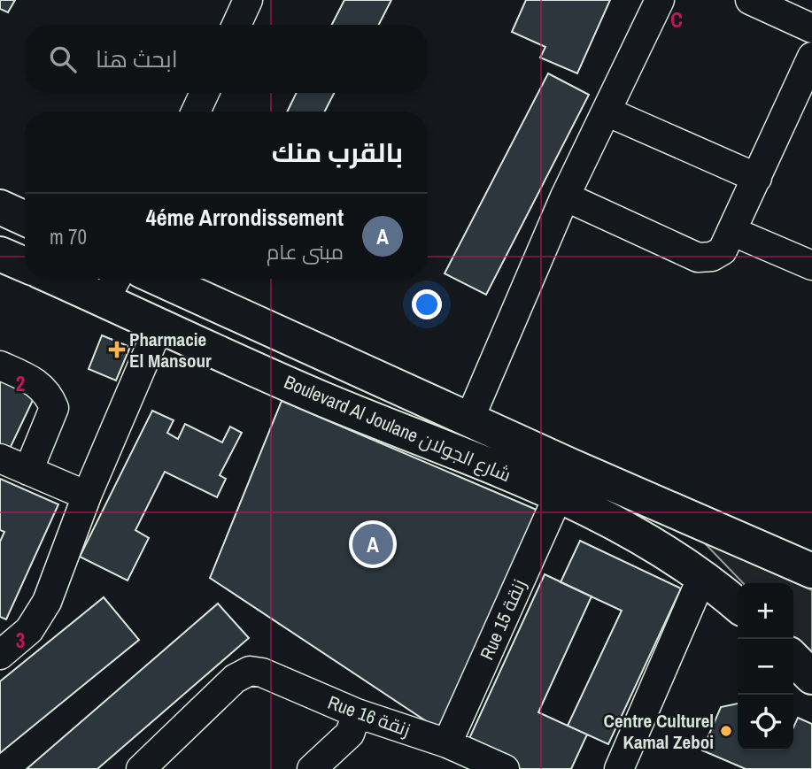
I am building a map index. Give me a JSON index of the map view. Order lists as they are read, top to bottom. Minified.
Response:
{"streets":{"main road":["Boulevard Al Joulane شارع الجولان"],"street":["Rue 15 زنقة","Rue 16 زنقة"]},"crossings":[["Boulevard Al Joulane شارع الجولان","Rue 15 زنقة"],["Rue 15 زنقة","Rue 16 زنقة"]],"places":{"health":["Pharmacie El Mansour"],"other":["Centre Culturel Kamal Zeboi"]},"page":{"search":"ابحث هنا","heading":"بالقرب منك","list":[{"mark":"A","name":"4éme Arrondissement","note":"مبنى عام","value":"70 m"}],"pins":"A","map_buttons":["+","−"]},"grid":{"columns":["C"],"rows":["2","3"]}}
